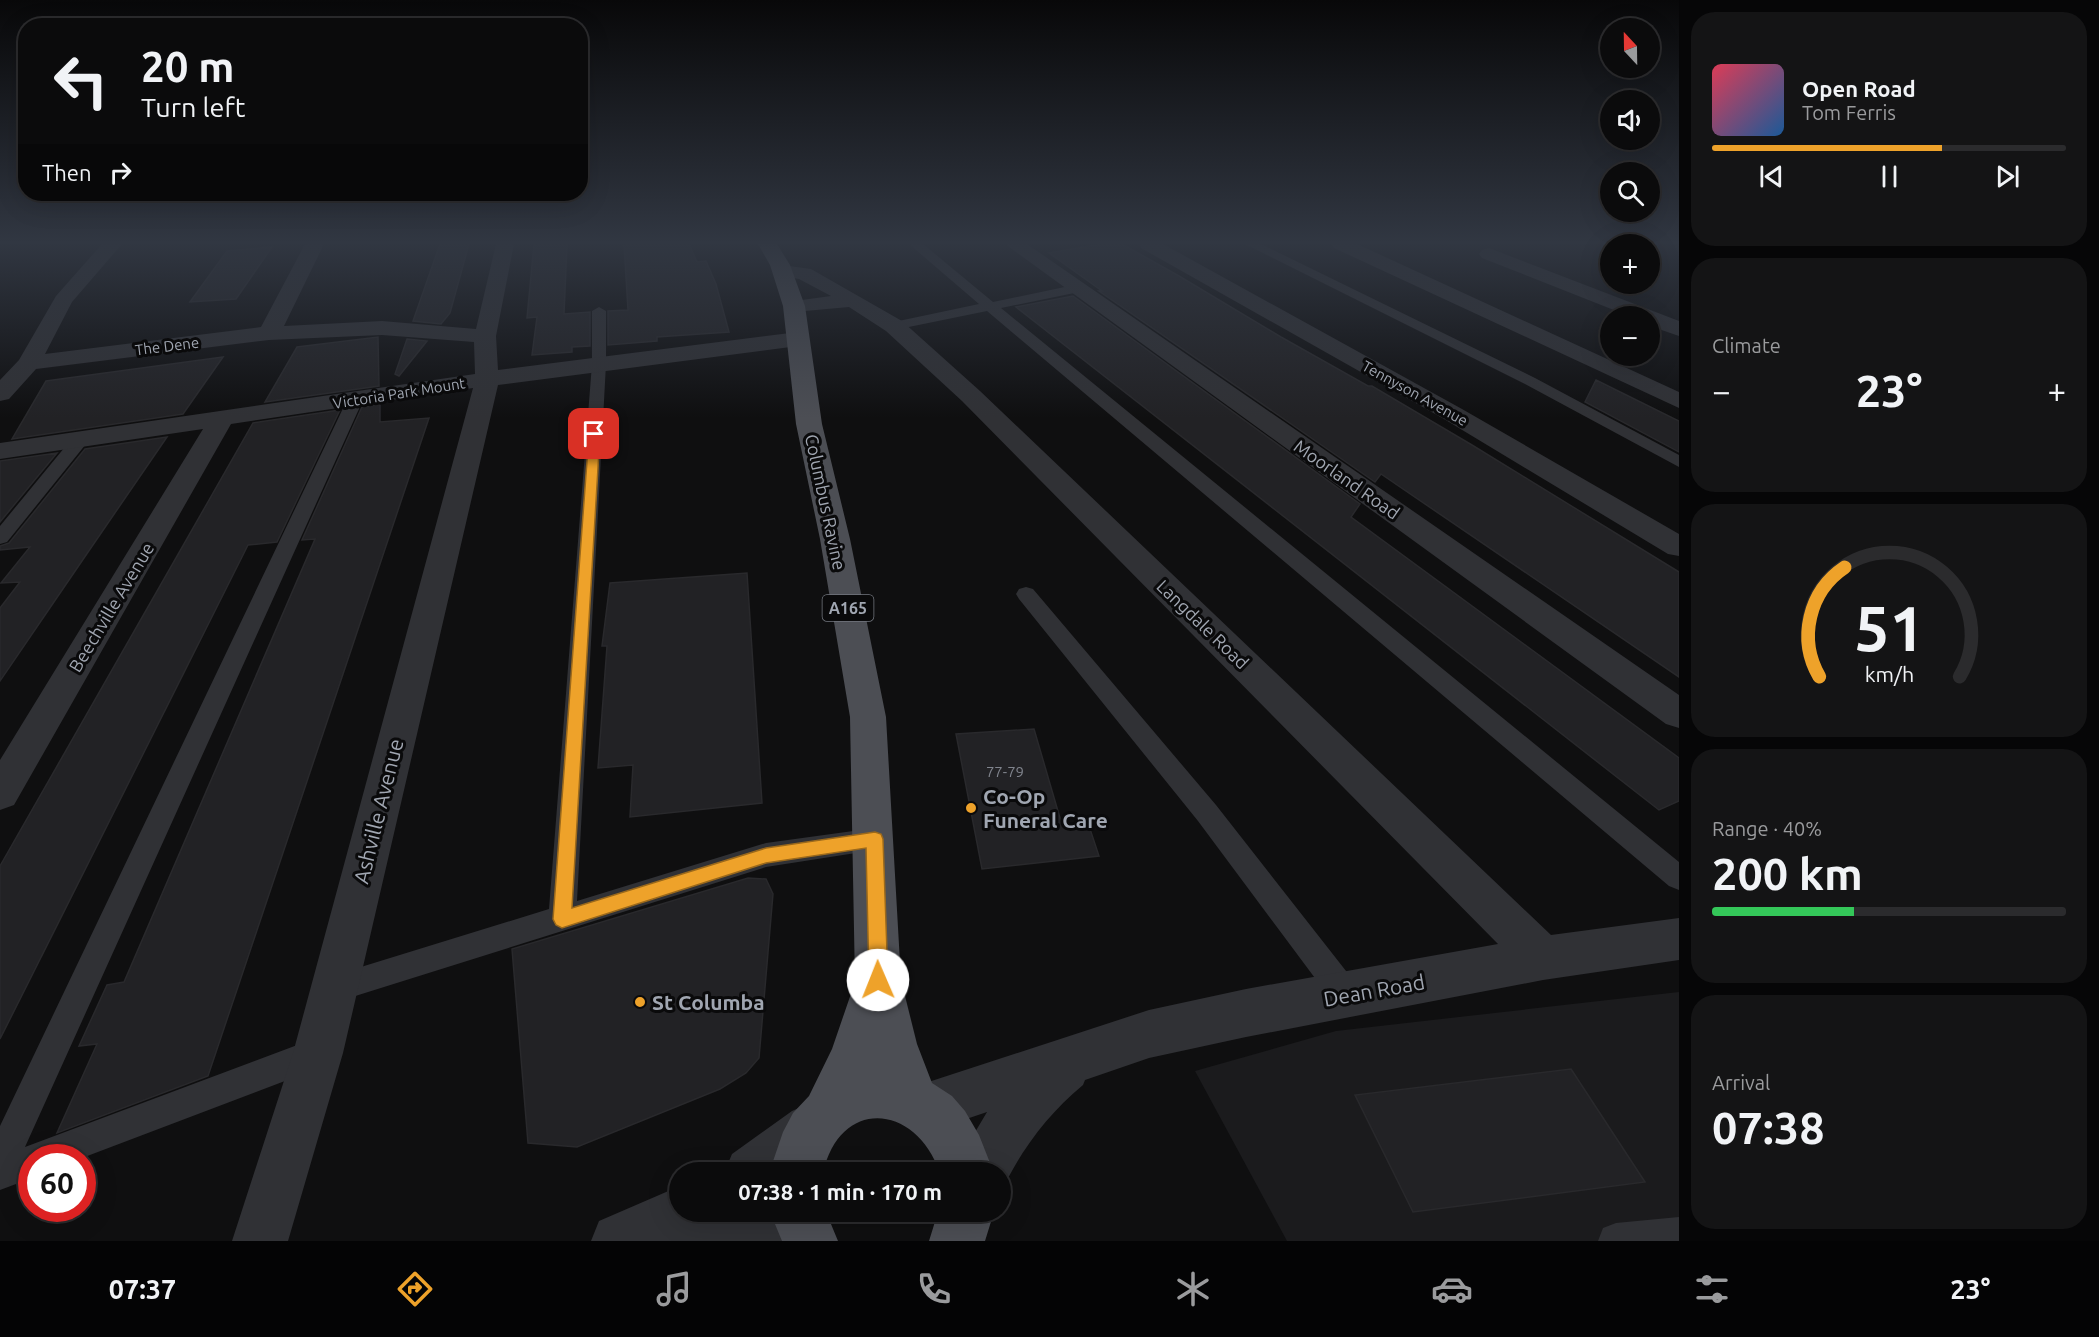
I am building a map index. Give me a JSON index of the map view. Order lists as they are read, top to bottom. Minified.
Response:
{"streets":{"main road":["Columbus Ravine","A165"],"street":["The Dene","Victoria Park Mount","Tennyson Avenue","Moorland Road","Beechville Avenue","Langdale Road","Ashville Avenue","Dean Road"]},"crossings":[["The Dene","Ashville Avenue"],["Victoria Park Mount","Columbus Ravine"],["Victoria Park Mount","Beechville Avenue"],["Victoria Park Mount","Ashville Avenue"],["Columbus Ravine","Dean Road"],["Langdale Road","Dean Road"]],"places":["Co-Op Funeral Care","St Columba"],"house_numbers":["77-79"],"north":"top","page":{"map_buttons":["+","−"],"turn":["20 m","Turn left"],"song":["Open Road","Tom Ferris"],"then":"Then","tile":["Climate",["Range · 40%","200 km"],["Arrival","07:38"]],"heat":["−","23°","+"],"limit":"60","trip":"07:38 · 1 min · 170 m","tabs":["07:37","23°"],"gauge":["51","km/h"]}}
